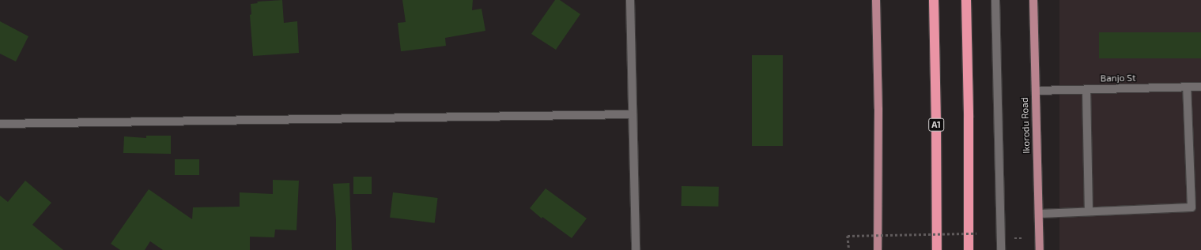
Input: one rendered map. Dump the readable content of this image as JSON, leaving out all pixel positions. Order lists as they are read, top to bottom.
{
  "streets": {
    "highway": ["A1"],
    "main road": ["Ikorodu Road"],
    "street": ["Banjo St"]
  },
  "crossings": [
    ["Banjo St", "Ikorodu Road"]
  ]
}
